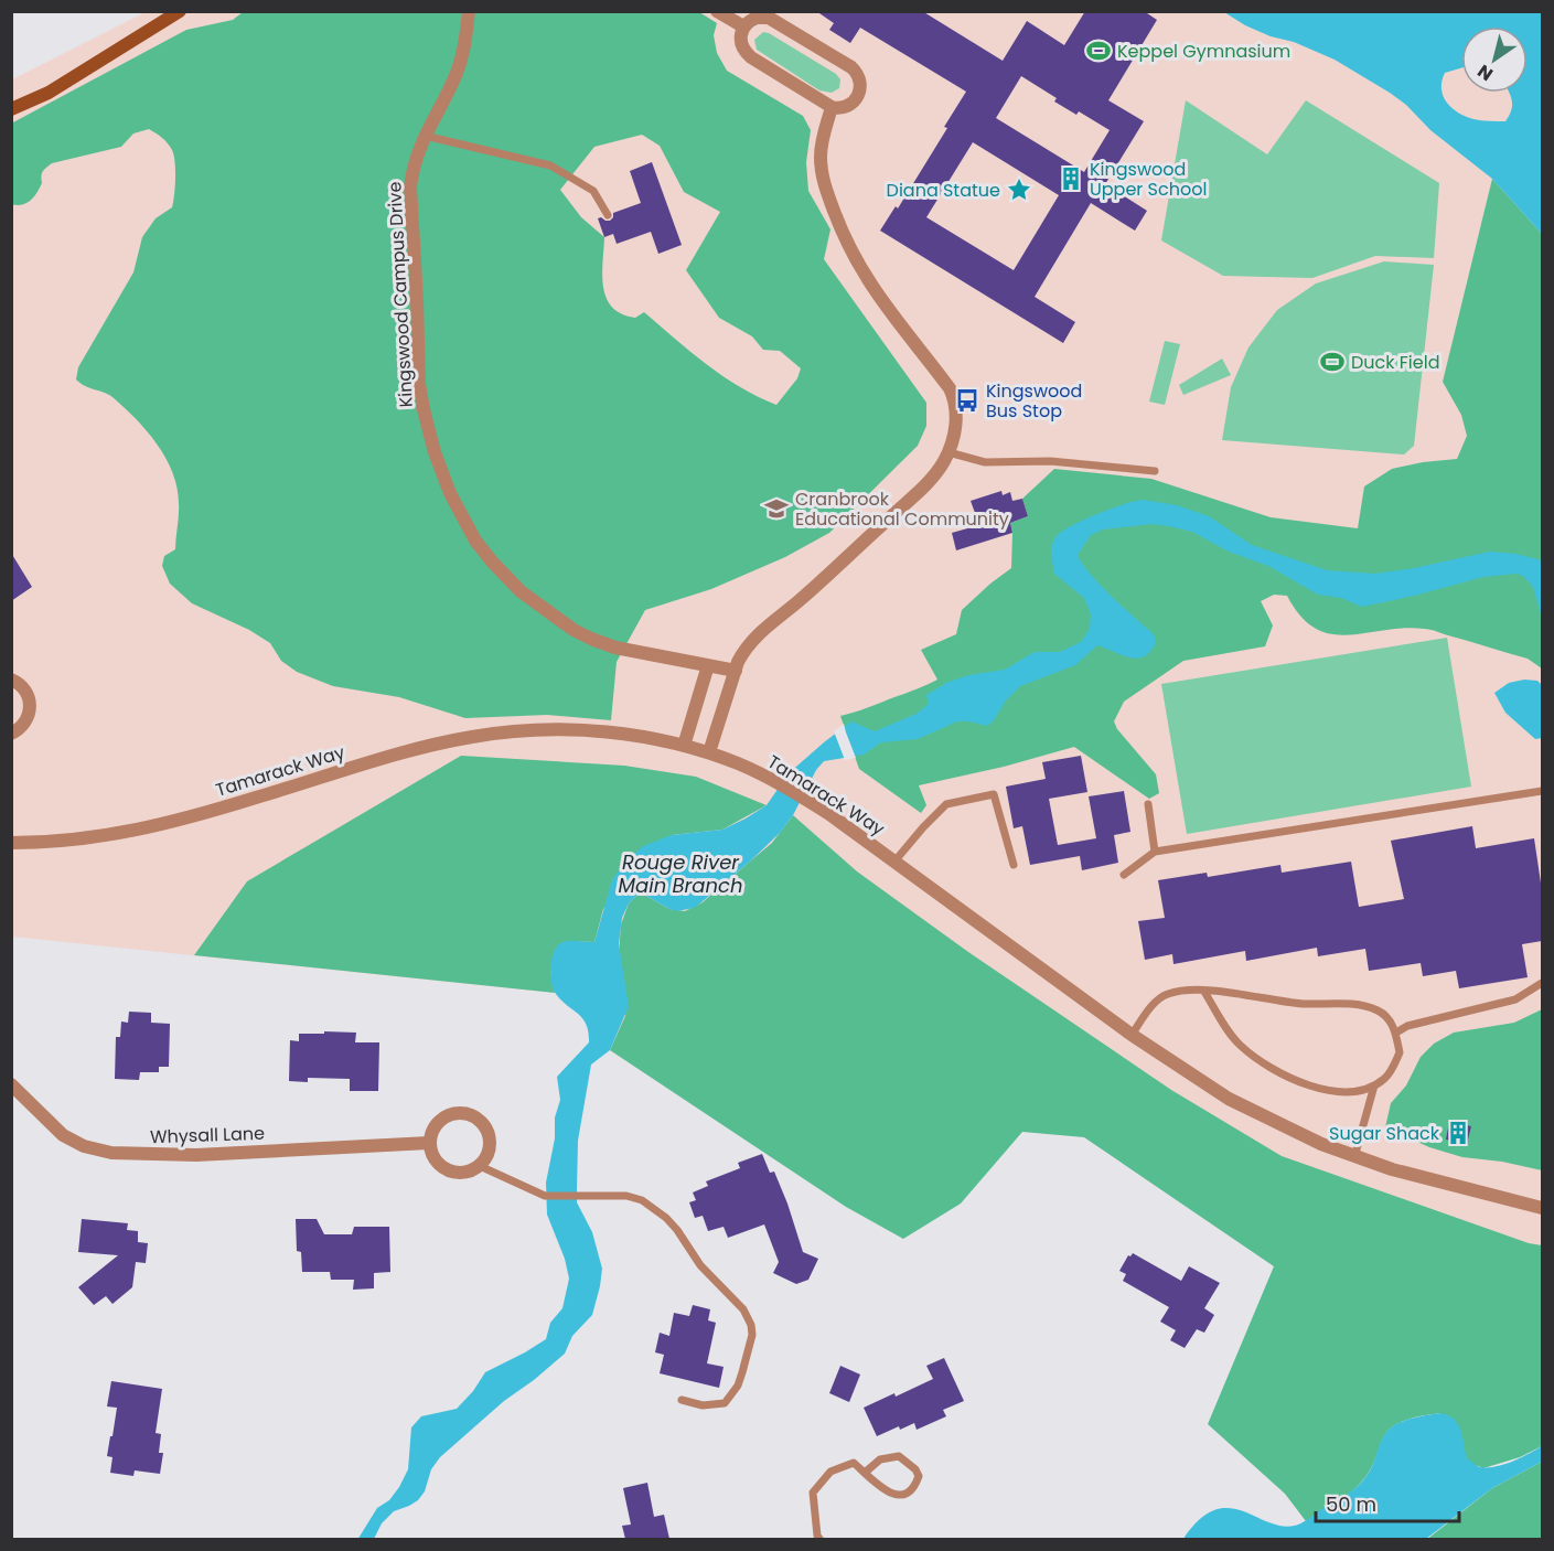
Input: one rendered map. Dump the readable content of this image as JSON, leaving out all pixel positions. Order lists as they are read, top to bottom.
{
  "streets": {
    "street": ["Kingswood Campus Drive", "Tamarack Way", "Whysall Lane"]
  },
  "water": ["Rouge River Main Branch"],
  "places": {
    "sports": ["Keppel Gymnasium", "Duck Field"],
    "building": ["Kingswood Upper School", "Sugar Shack"],
    "place": ["Diana Statue"],
    "bus stop": ["Kingswood Bus Stop"],
    "school or university": ["Cranbrook Educational Community"]
  },
  "scale_bar": "50 m",
  "north": "bottom left"
}
